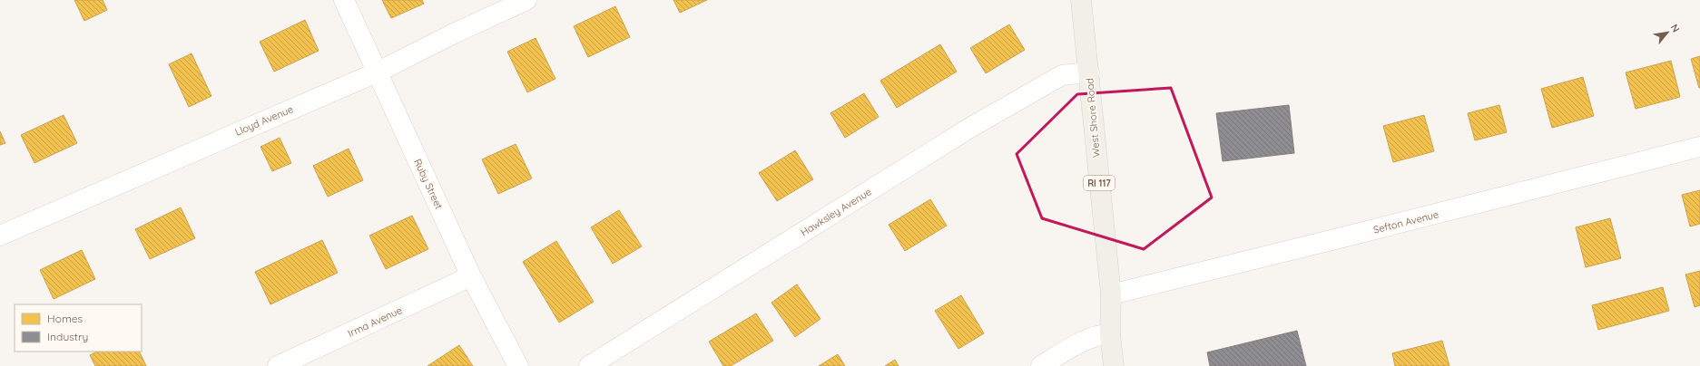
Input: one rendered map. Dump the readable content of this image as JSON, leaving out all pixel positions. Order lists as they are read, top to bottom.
{
  "streets": {
    "main road": ["West Shore Road", "RI 117"],
    "street": [
      "Lloyd Avenue",
      "Ruby Street",
      "Hawksley Avenue",
      "Sefton Avenue",
      "Irma Avenue"
    ]
  },
  "crossings": [
    ["West Shore Road", "Hawksley Avenue"],
    ["West Shore Road", "Sefton Avenue"],
    ["Lloyd Avenue", "Ruby Street"],
    ["Ruby Street", "Irma Avenue"]
  ],
  "legend": ["Homes", "Industry"],
  "north": "top right"
}
